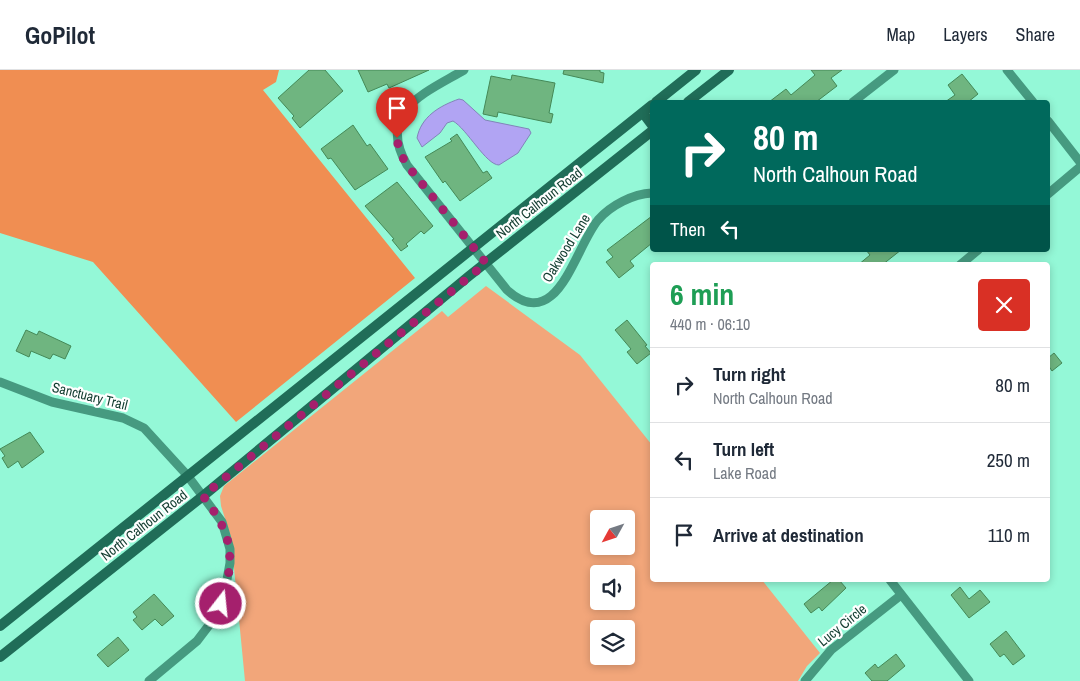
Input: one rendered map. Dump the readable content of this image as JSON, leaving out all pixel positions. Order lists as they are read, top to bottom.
{
  "streets": {
    "main road": ["North Calhoun Road"],
    "street": ["Oakwood Lane", "Sanctuary Trail", "Lucy Circle"]
  },
  "crossings": [
    ["North Calhoun Road", "Oakwood Lane"],
    ["North Calhoun Road", "Sanctuary Trail"]
  ],
  "north": "bottom left",
  "page": {
    "header": "GoPilot",
    "nav": ["Map", "Layers", "Share"],
    "turn": ["80 m", "North Calhoun Road"],
    "then": "Then",
    "heading": ["6 min", "440 m · 06:10"],
    "list": [
      {
        "name": "Turn right",
        "note": "North Calhoun Road",
        "value": "80 m"
      },
      {
        "name": "Turn left",
        "note": "Lake Road",
        "value": "250 m"
      },
      {
        "name": "Arrive at destination",
        "value": "110 m"
      }
    ]
  }
}
